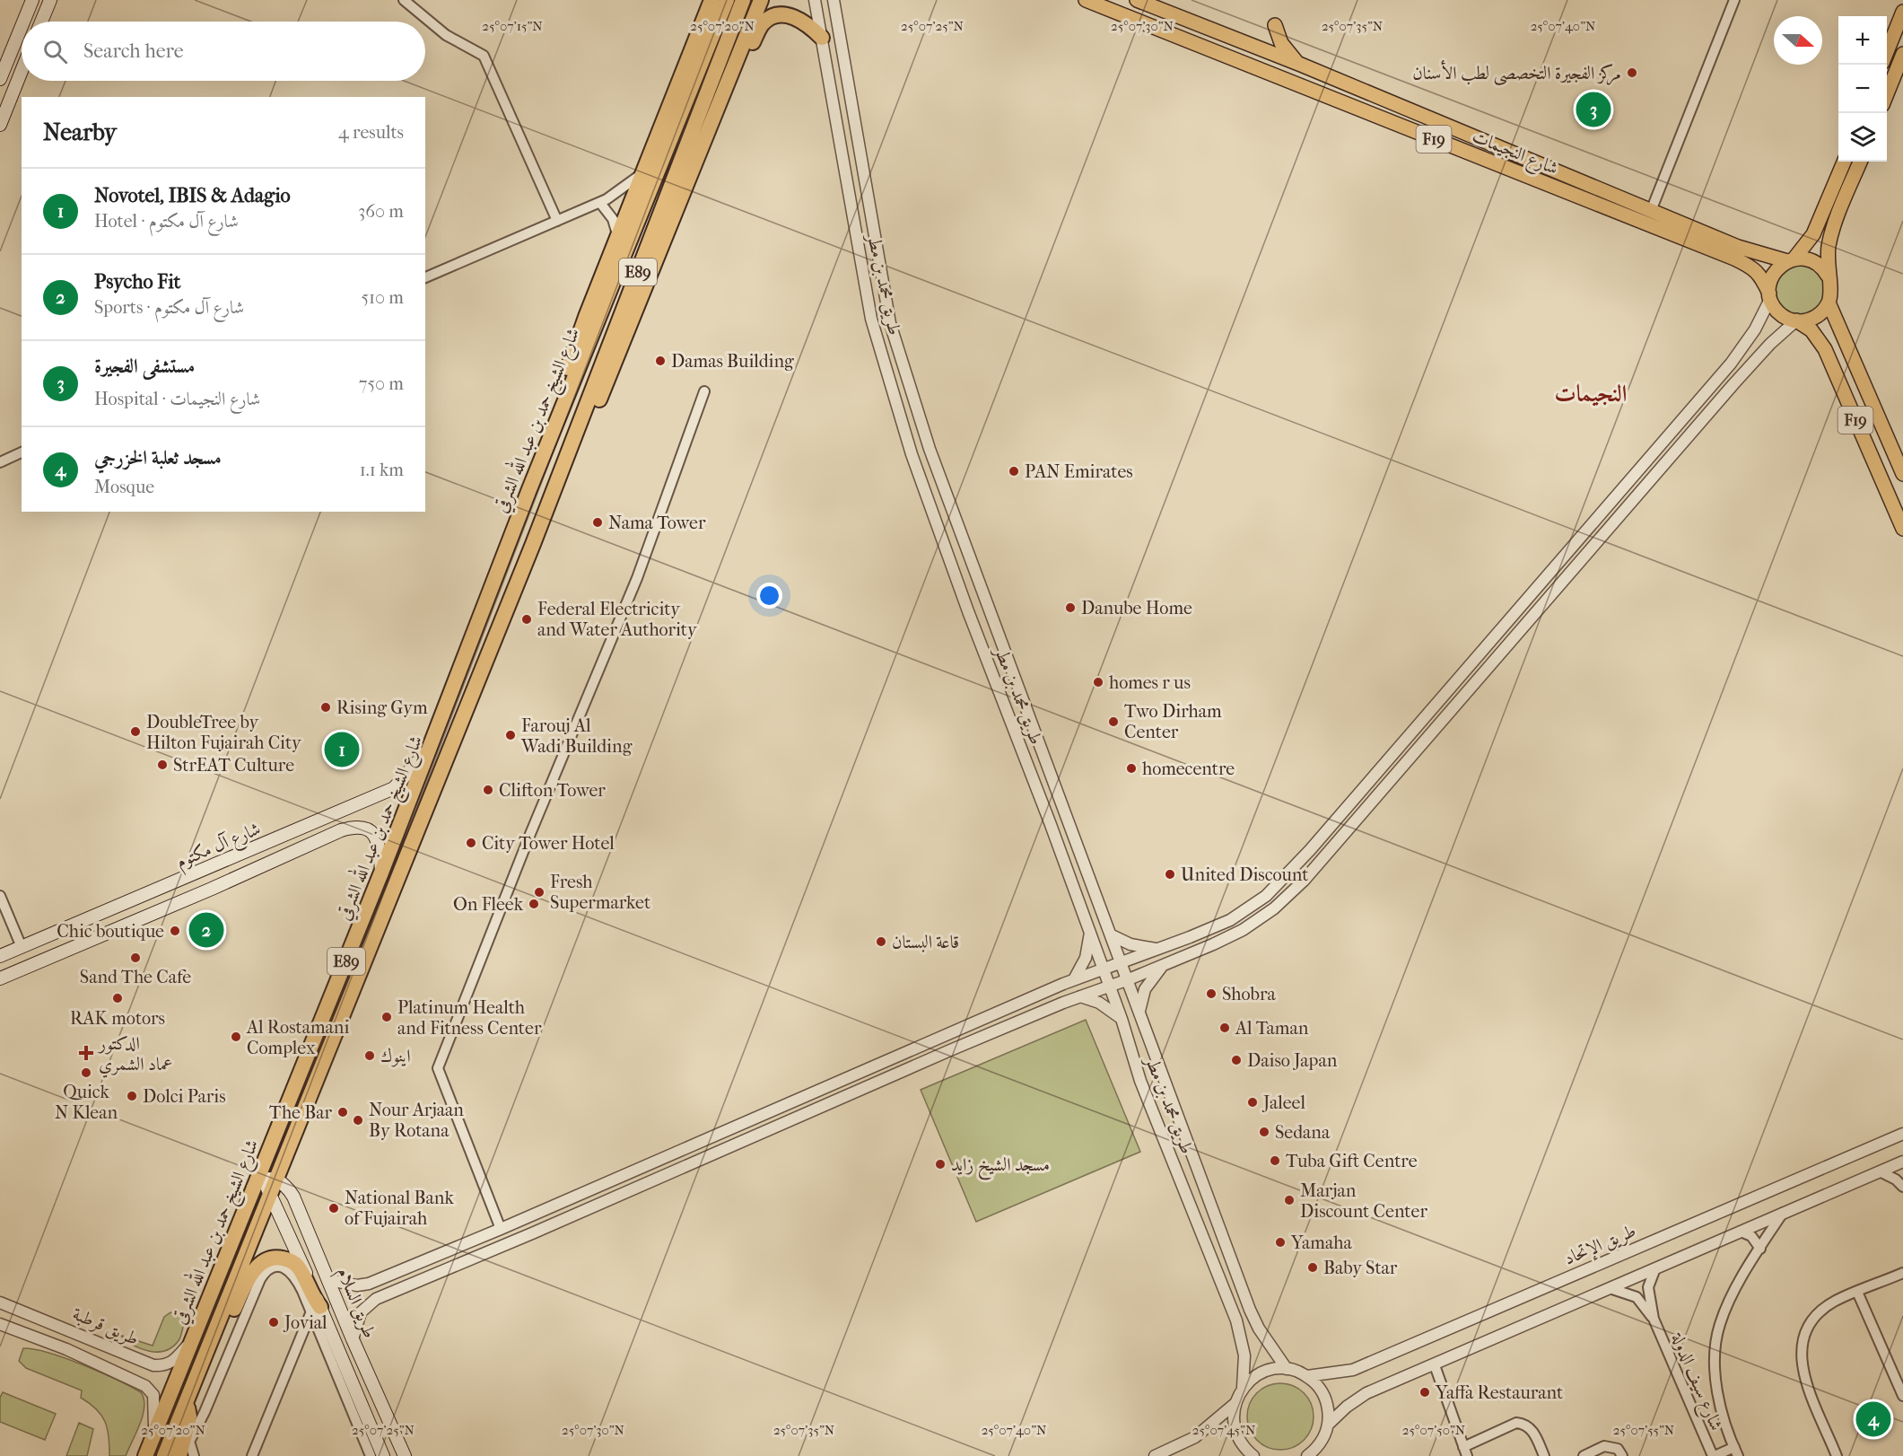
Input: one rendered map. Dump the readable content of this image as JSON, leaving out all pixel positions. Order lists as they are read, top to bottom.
{
  "streets": {
    "highway": ["E89", "شارع الشيخ حمد بن عبد الله الشرقي"],
    "main road": [
      "F19",
      "شارع النجيمات",
      "شارع آل مكتوم",
      "طريق السلام"
    ],
    "street": [
      "طريق محمد بن مطر",
      "طريق اﻹتحاد",
      "طريق قرطبة",
      "شارع سيف الدولة"
    ]
  },
  "crossings": [
    ["F19", "شارع النجيمات"],
    ["شارع الشيخ حمد بن عبد الله الشرقي", "شارع آل مكتوم"],
    ["شارع الشيخ حمد بن عبد الله الشرقي", "طريق السلام"],
    ["شارع الشيخ حمد بن عبد الله الشرقي", "طريق قرطبة"]
  ],
  "districts": ["النجيمات"],
  "places": {
    "other": [
      "مركز الفجيرة التخصصى لطب الأسنان",
      "Damas Building",
      "PAN Emirates",
      "Nama Tower",
      "Danube Home",
      "Federal Electricity and Water Authority",
      "homes r us",
      "Rising Gym",
      "Two Dirham Center",
      "DoubleTree by Hilton Fujairah City",
      "Farouj Al Wadi Building",
      "StrEAT Culture",
      "homecentre",
      "Clifton Tower",
      "City Tower Hotel",
      "United Discount",
      "Fresh Supermarket",
      "On Fleek",
      "Chic boutique",
      "قاعة البستان",
      "Sand The Cafe",
      "Shobra",
      "RAK motors",
      "Platinum Health and Fitness Center",
      "Al Taman",
      "Al Rostamani Complex",
      "اينوك",
      "Daiso Japan",
      "Quick N Klean",
      "Dolci Paris",
      "Jaleel",
      "The Bar",
      "Nour Arjaan By Rotana",
      "Sedana",
      "Tuba Gift Centre",
      "مسجد الشيخ زايد",
      "Marjan Discount Center",
      "National Bank of Fujairah",
      "Yamaha",
      "Baby Star",
      "Jovial",
      "Yaffa Restaurant"
    ],
    "health": ["الدكتور عماد الشمري"]
  },
  "north": "right",
  "page": {
    "map_buttons": ["+", "−"],
    "search": "Search here",
    "pins": [
      "3",
      "1",
      "2",
      "4"
    ],
    "heading": ["Nearby", "4 results"],
    "list": [
      {
        "mark": "1",
        "name": "Novotel, IBIS & Adagio",
        "note": "Hotel · شارع آل مكتوم",
        "value": "360 m"
      },
      {
        "mark": "2",
        "name": "Psycho Fit",
        "note": "Sports · شارع آل مكتوم",
        "value": "510 m"
      },
      {
        "mark": "3",
        "name": "مستشفى الفجيرة",
        "note": "Hospital · شارع النجيمات",
        "value": "750 m"
      },
      {
        "mark": "4",
        "name": "مسجد ثعلبة الخزرجي",
        "note": "Mosque",
        "value": "1.1 km"
      }
    ]
  },
  "coordinates": [
    "25°07'15\"N",
    "25°07'20\"N",
    "25°07'25\"N",
    "25°07'30\"N",
    "25°07'35\"N",
    "25°07'40\"N",
    "25°07'45\"N",
    "25°07'50\"N",
    "25°07'55\"N"
  ]
}
